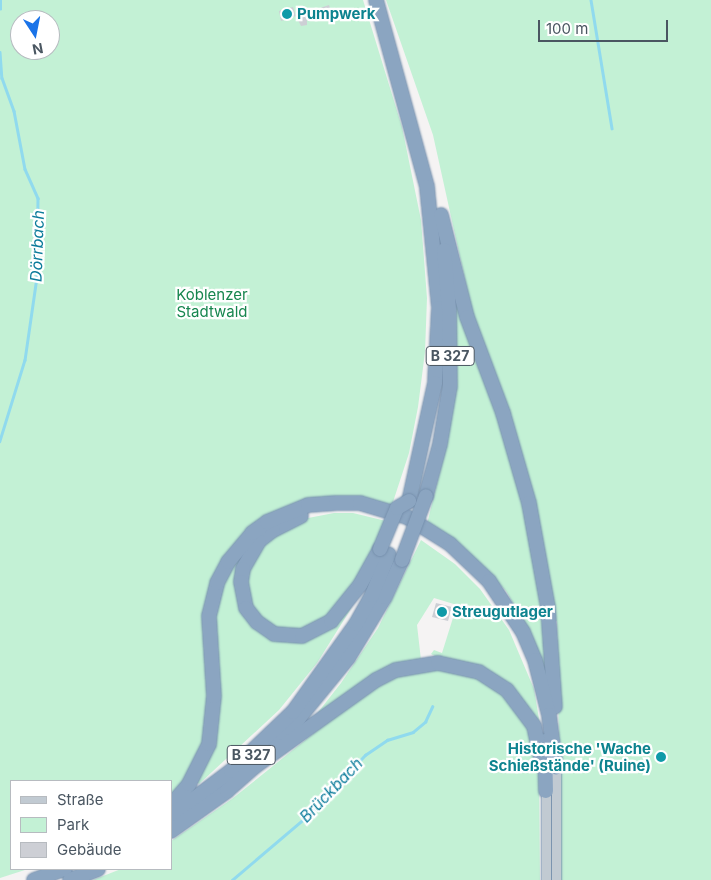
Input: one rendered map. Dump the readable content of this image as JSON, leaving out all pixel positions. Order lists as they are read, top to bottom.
{
  "streets": {
    "highway": ["B 327"]
  },
  "water": ["Dörrbach", "Brückbach"],
  "parks": ["Koblenzer Stadtwald"],
  "places": ["Pumpwerk", "Streugutlager", "Historische 'Wache Schießstände' (Ruine)"],
  "legend": ["Straße", "Park", "Gebäude"],
  "scale_bar": "100 m",
  "north": "bottom"
}
